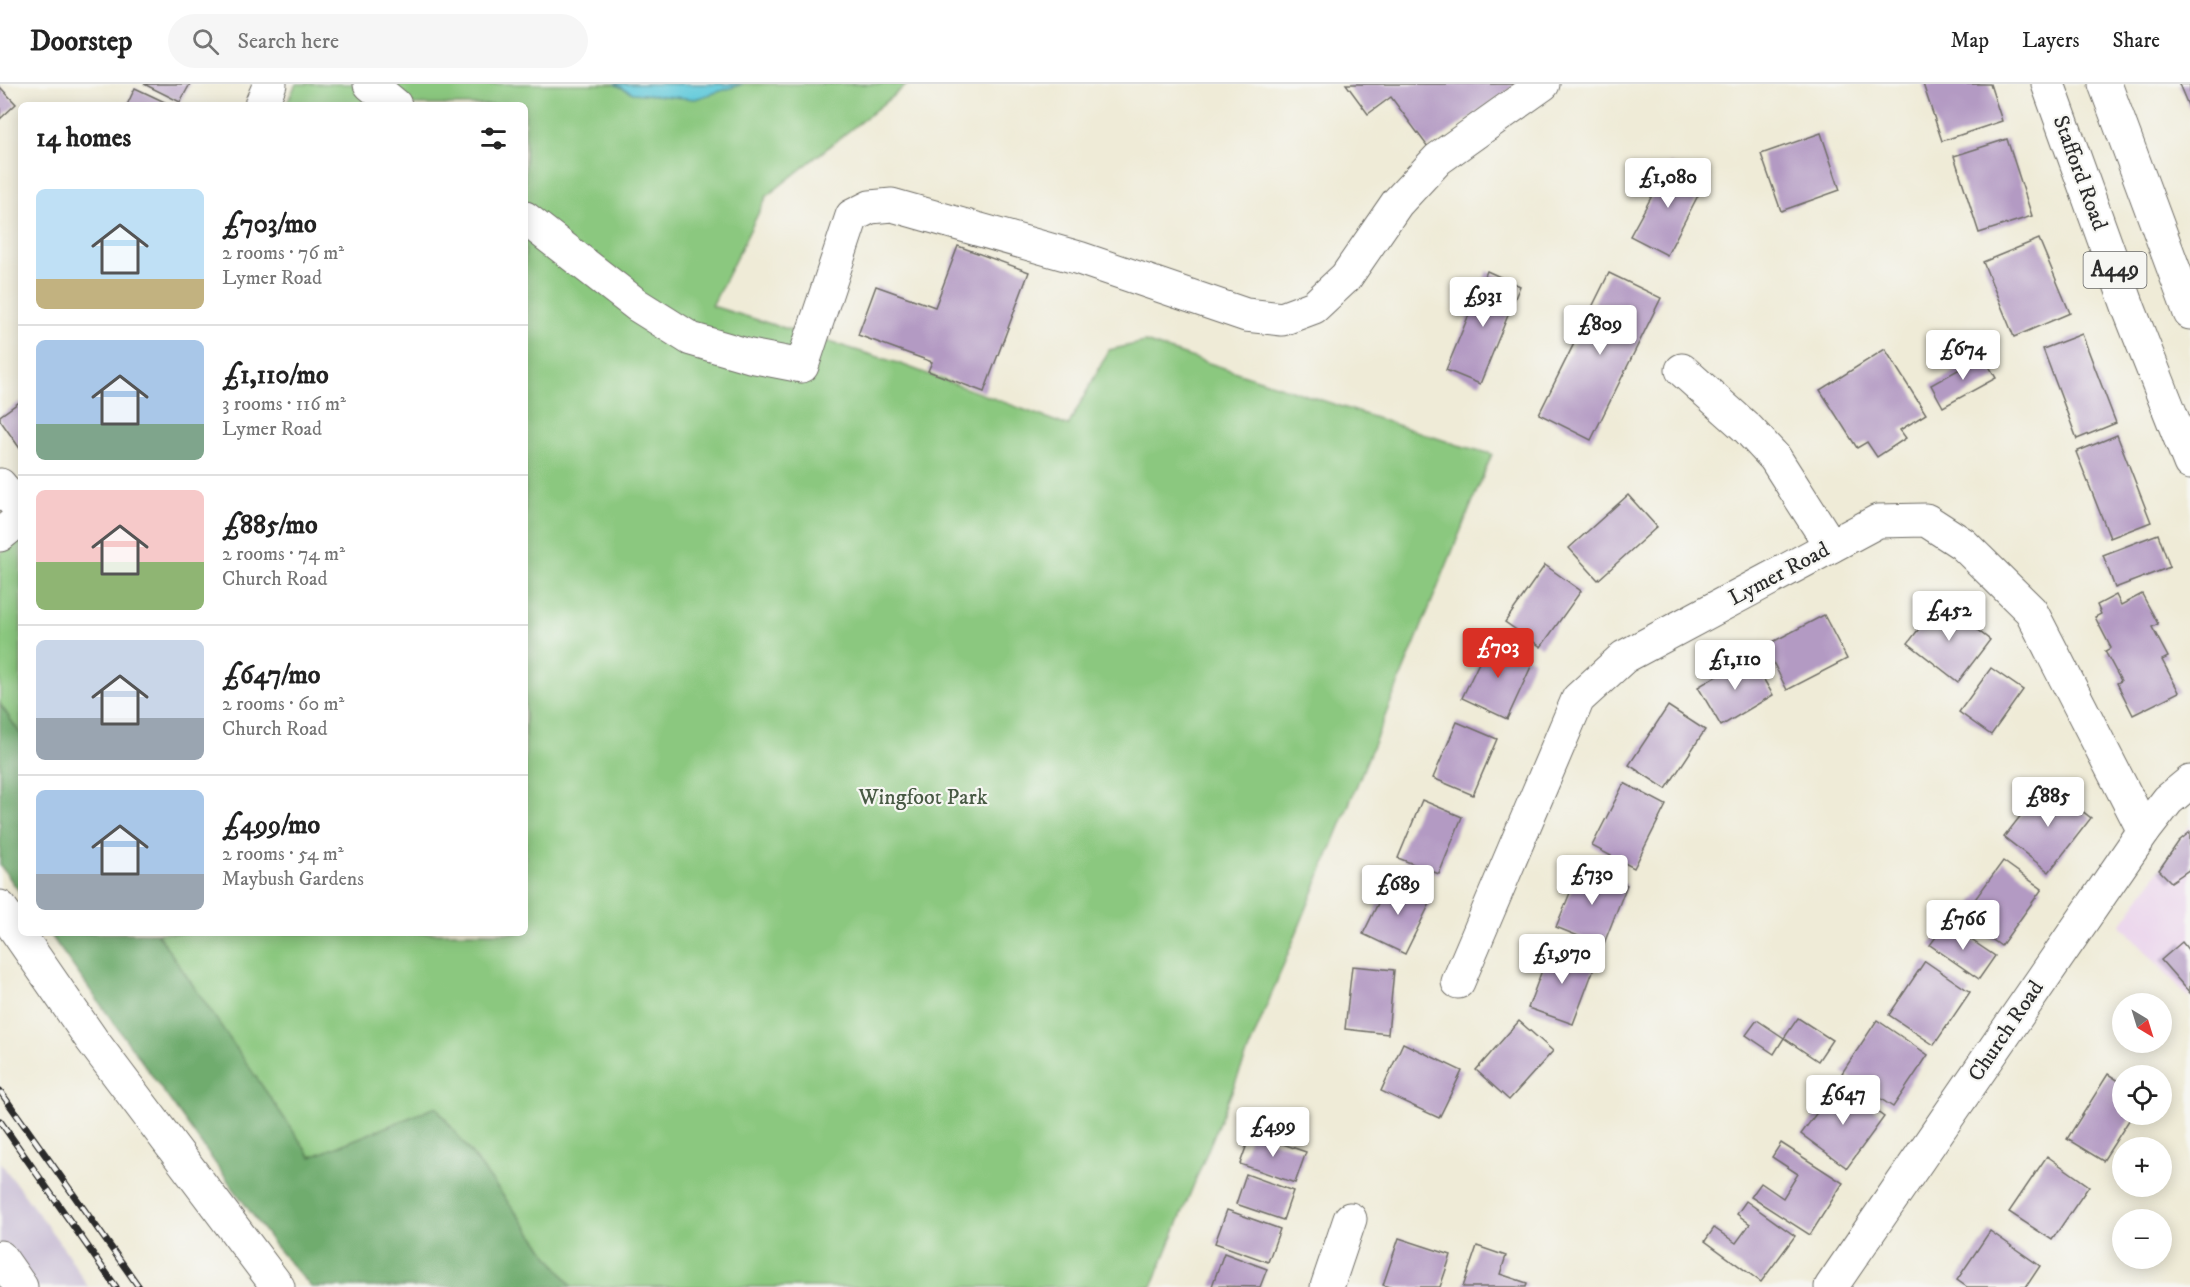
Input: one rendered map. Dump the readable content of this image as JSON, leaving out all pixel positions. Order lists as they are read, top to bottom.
{
  "streets": {
    "main road": [
      "Stafford Road",
      "A449",
      "Lymer Road",
      "Church Road"
    ]
  },
  "crossings": [
    ["Lymer Road", "Church Road"]
  ],
  "parks": ["Wingfoot Park"],
  "north": "bottom right",
  "page": {
    "header": "Doorstep",
    "search": "Search here",
    "nav": ["Map", "Layers", "Share"],
    "heading": "14 homes",
    "price": [
      "£1,080",
      "£931",
      "£809",
      "£674",
      "£452",
      "£703",
      "£1,110",
      "£885",
      "£730",
      "£689",
      "£766",
      "£1,970",
      "£647",
      "£499"
    ],
    "list": [
      {
        "name": "£703/mo",
        "note": "2 rooms · 76 m² · Lymer Road"
      },
      {
        "name": "£1,110/mo",
        "note": "3 rooms · 116 m² · Lymer Road"
      },
      {
        "name": "£885/mo",
        "note": "2 rooms · 74 m² · Church Road"
      },
      {
        "name": "£647/mo",
        "note": "2 rooms · 60 m² · Church Road"
      },
      {
        "name": "£499/mo",
        "note": "2 rooms · 54 m² · Maybush Gardens"
      }
    ],
    "map_buttons": ["+", "−"]
  }
}
